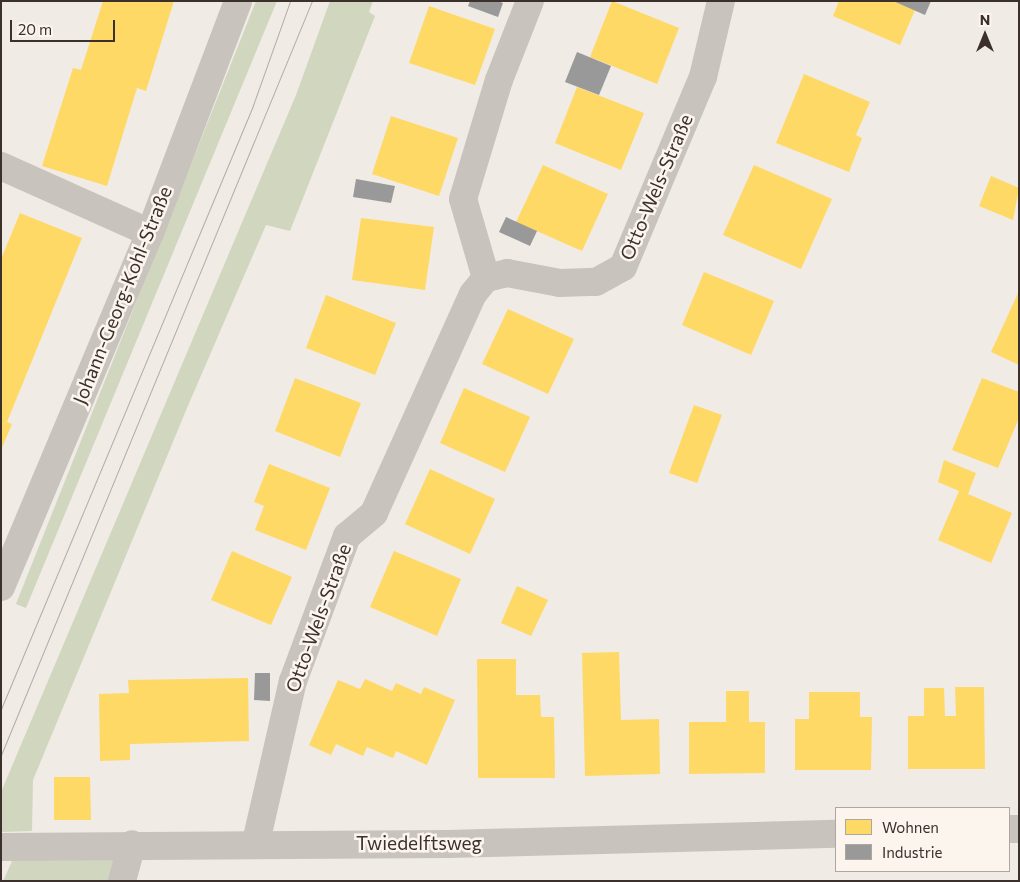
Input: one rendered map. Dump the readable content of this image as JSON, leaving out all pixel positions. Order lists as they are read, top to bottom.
{
  "streets": {
    "street": ["Otto-Wels-Straße", "Johann-Georg-Kohl-Straße", "Twiedelftsweg"]
  },
  "crossings": [
    ["Otto-Wels-Straße", "Twiedelftsweg"]
  ],
  "legend": ["Wohnen", "Industrie"],
  "scale_bar": "20 m",
  "north": "top"
}
